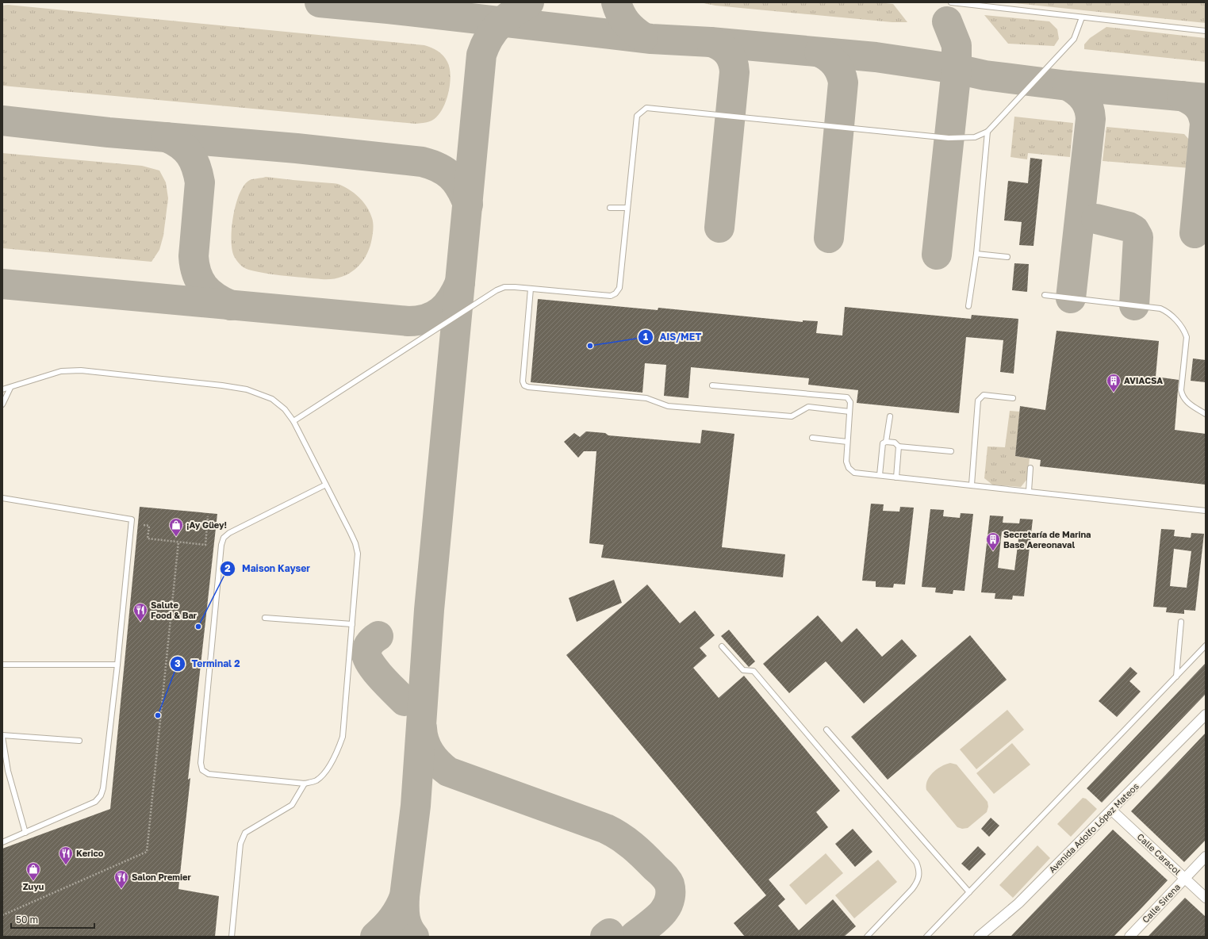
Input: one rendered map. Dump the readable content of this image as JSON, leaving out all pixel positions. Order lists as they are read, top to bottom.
{
  "streets": {
    "street": ["Avenida Adolfo López Mateos", "Calle Caracol", "Calle Sirena"]
  },
  "crossings": [
    ["Avenida Adolfo López Mateos", "Calle Caracol"],
    ["Calle Caracol", "Calle Sirena"]
  ],
  "places": {
    "other": ["AIS/MET", "Maison Kayser", "Terminal 2"],
    "building": ["AVIACSA", "Secretaría de Marina Base Aereonaval"],
    "shop": ["¡Ay Güey!", "Zuyu"],
    "restaurant": ["Salute Food & Bar", "Kerico", "Salon Premier"]
  },
  "scale_bar": "50 m"
}
